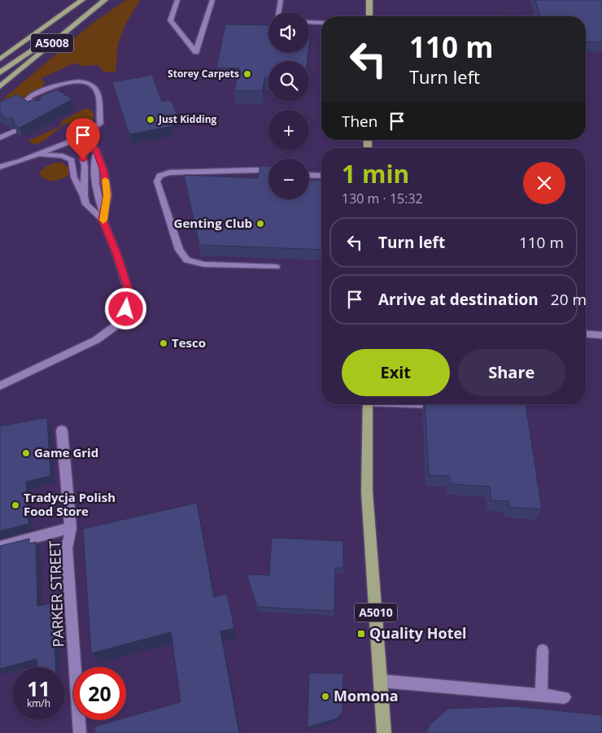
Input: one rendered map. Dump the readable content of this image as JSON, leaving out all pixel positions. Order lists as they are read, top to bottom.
{
  "streets": {
    "main road": ["A5008", "A5010"],
    "street": ["PARKER STREET"]
  },
  "places": {
    "other": [
      "Storey Carpets",
      "Just Kidding",
      "Genting Club",
      "Tesco",
      "Game Grid",
      "Tradycja Polish Food Store",
      "Momona"
    ],
    "transit": ["Quality Hotel"]
  },
  "page": {
    "map_buttons": ["+", "−"],
    "turn": ["110 m", "Turn left"],
    "then": "Then",
    "heading": ["1 min", "130 m · 15:32"],
    "list": [
      {
        "name": "Turn left",
        "value": "110 m"
      },
      {
        "name": "Arrive at destination",
        "value": "20 m"
      }
    ],
    "buttons": ["Exit", "Share"],
    "speed": "11 km/h",
    "limit": "20"
  }
}
